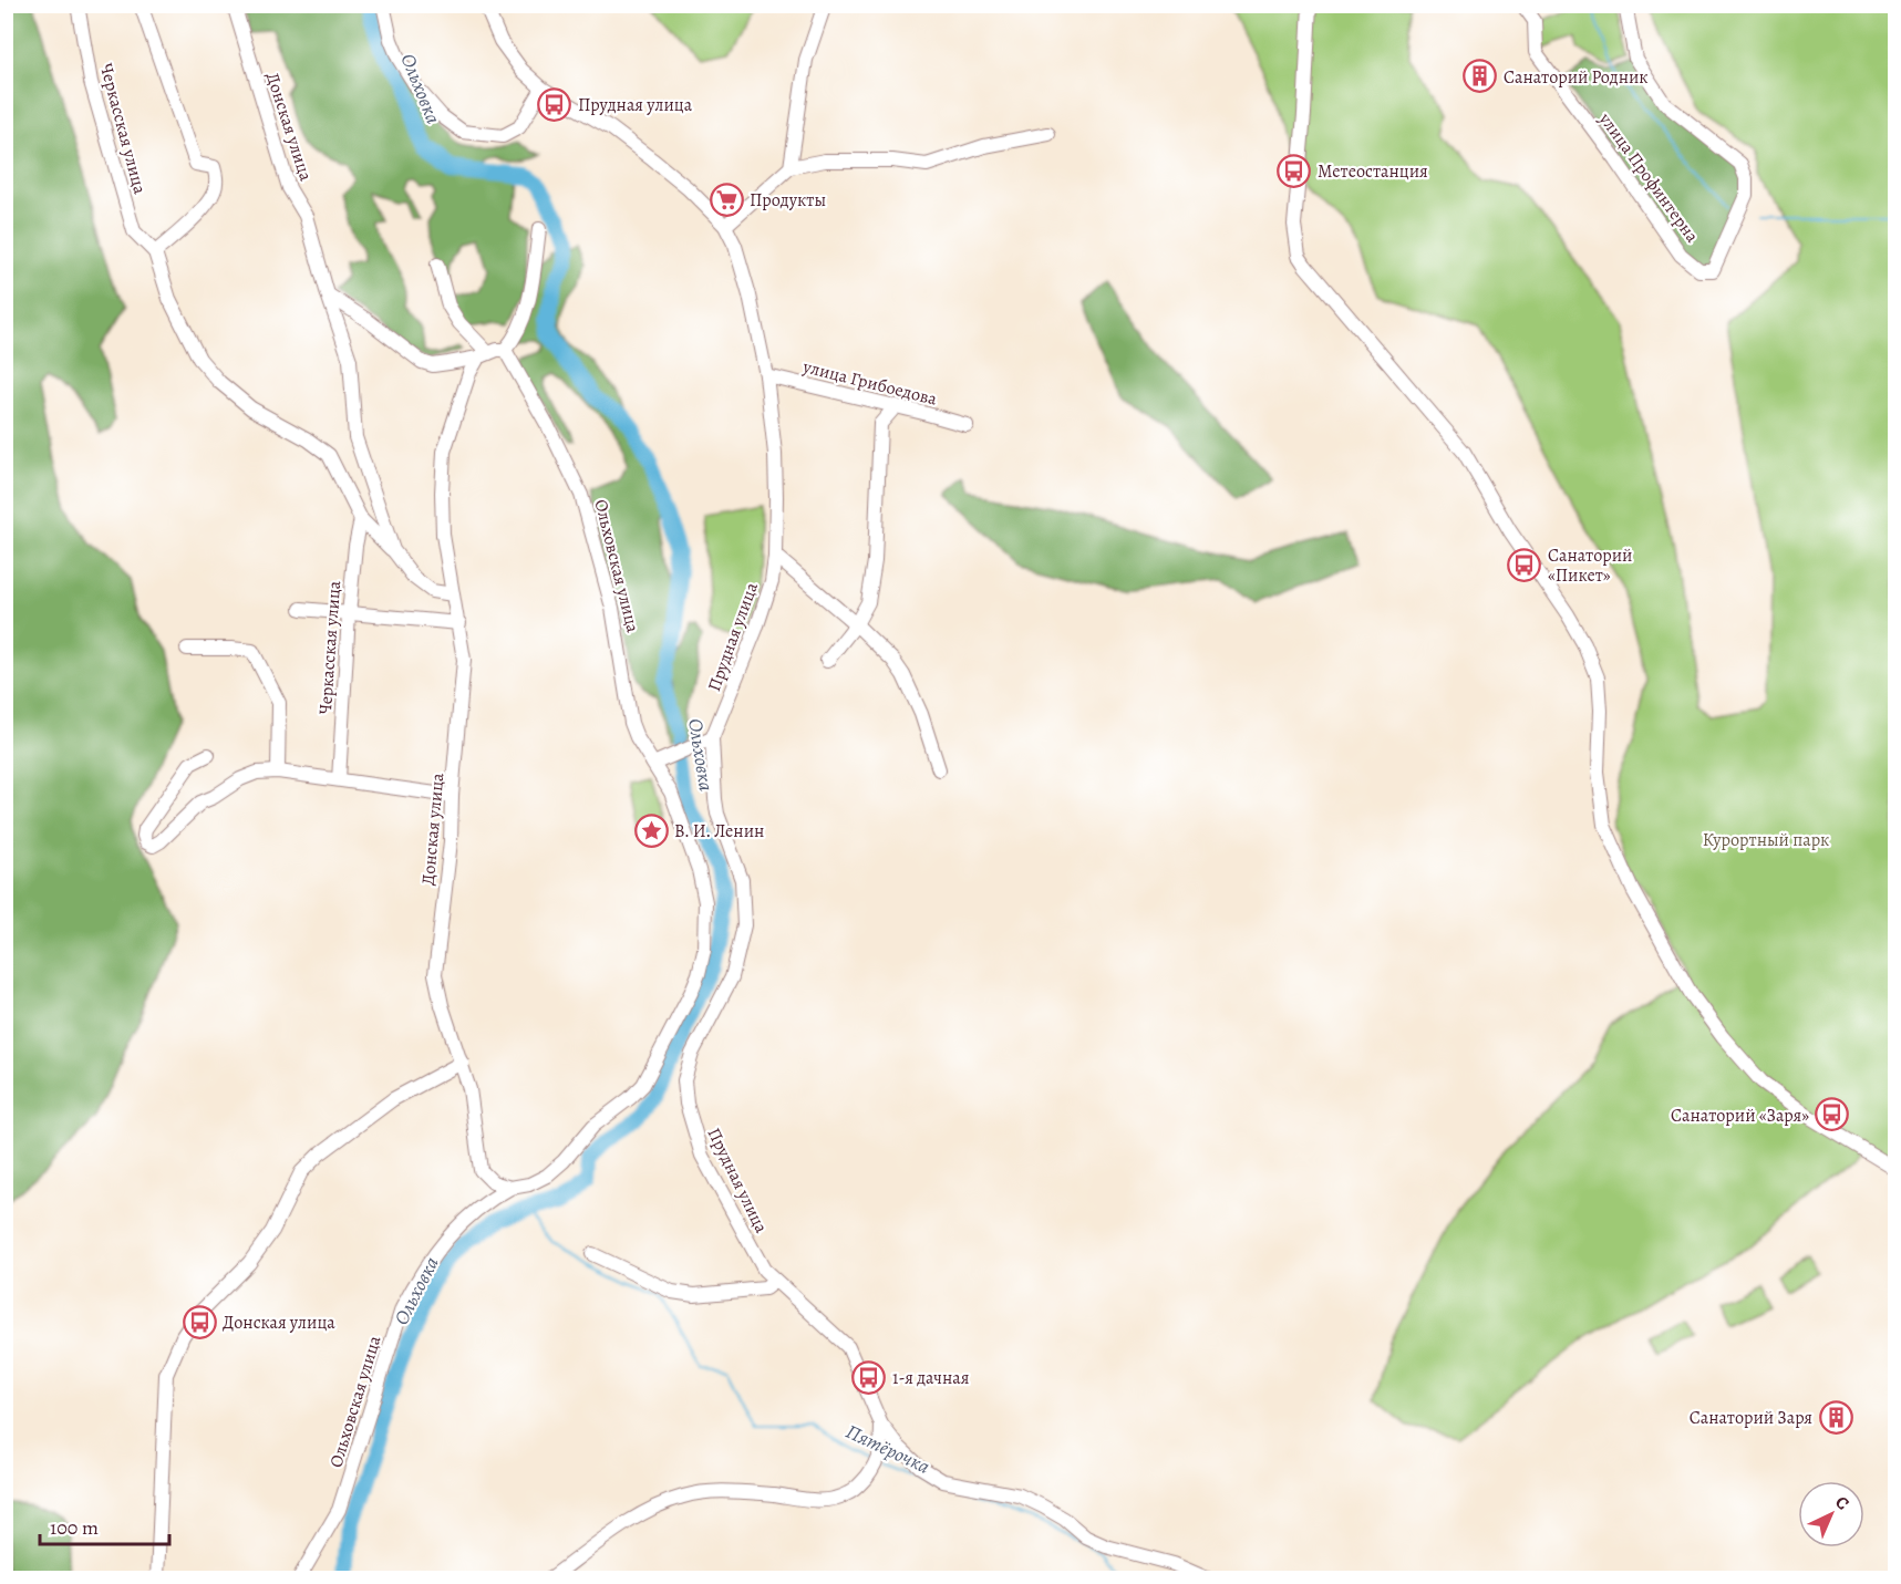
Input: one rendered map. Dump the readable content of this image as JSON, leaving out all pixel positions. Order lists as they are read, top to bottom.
{
  "streets": {
    "street": [
      "Донская улица",
      "Черкасская улица",
      "улица Профинтерна",
      "улица Грибоедова",
      "Ольховская улица",
      "Прудная улица"
    ]
  },
  "crossings": [
    ["Донская улица", "Черкасская улица"],
    ["Донская улица", "Ольховская улица"],
    ["улица Грибоедова", "Прудная улица"]
  ],
  "water": ["Ольховка", "Пятёрочка"],
  "parks": ["Курортный парк"],
  "places": {
    "building": ["Санаторий Родник", "Санаторий Заря"],
    "bus stop": [
      "Прудная улица",
      "Метеостанция",
      "Санаторий «Пикет»",
      "Санаторий «Заря»",
      "Донская улица",
      "1-я дачная"
    ],
    "supermarket": ["Продукты"],
    "place": ["В. И. Ленин"]
  },
  "scale_bar": "100 m",
  "north": "top right"
}
